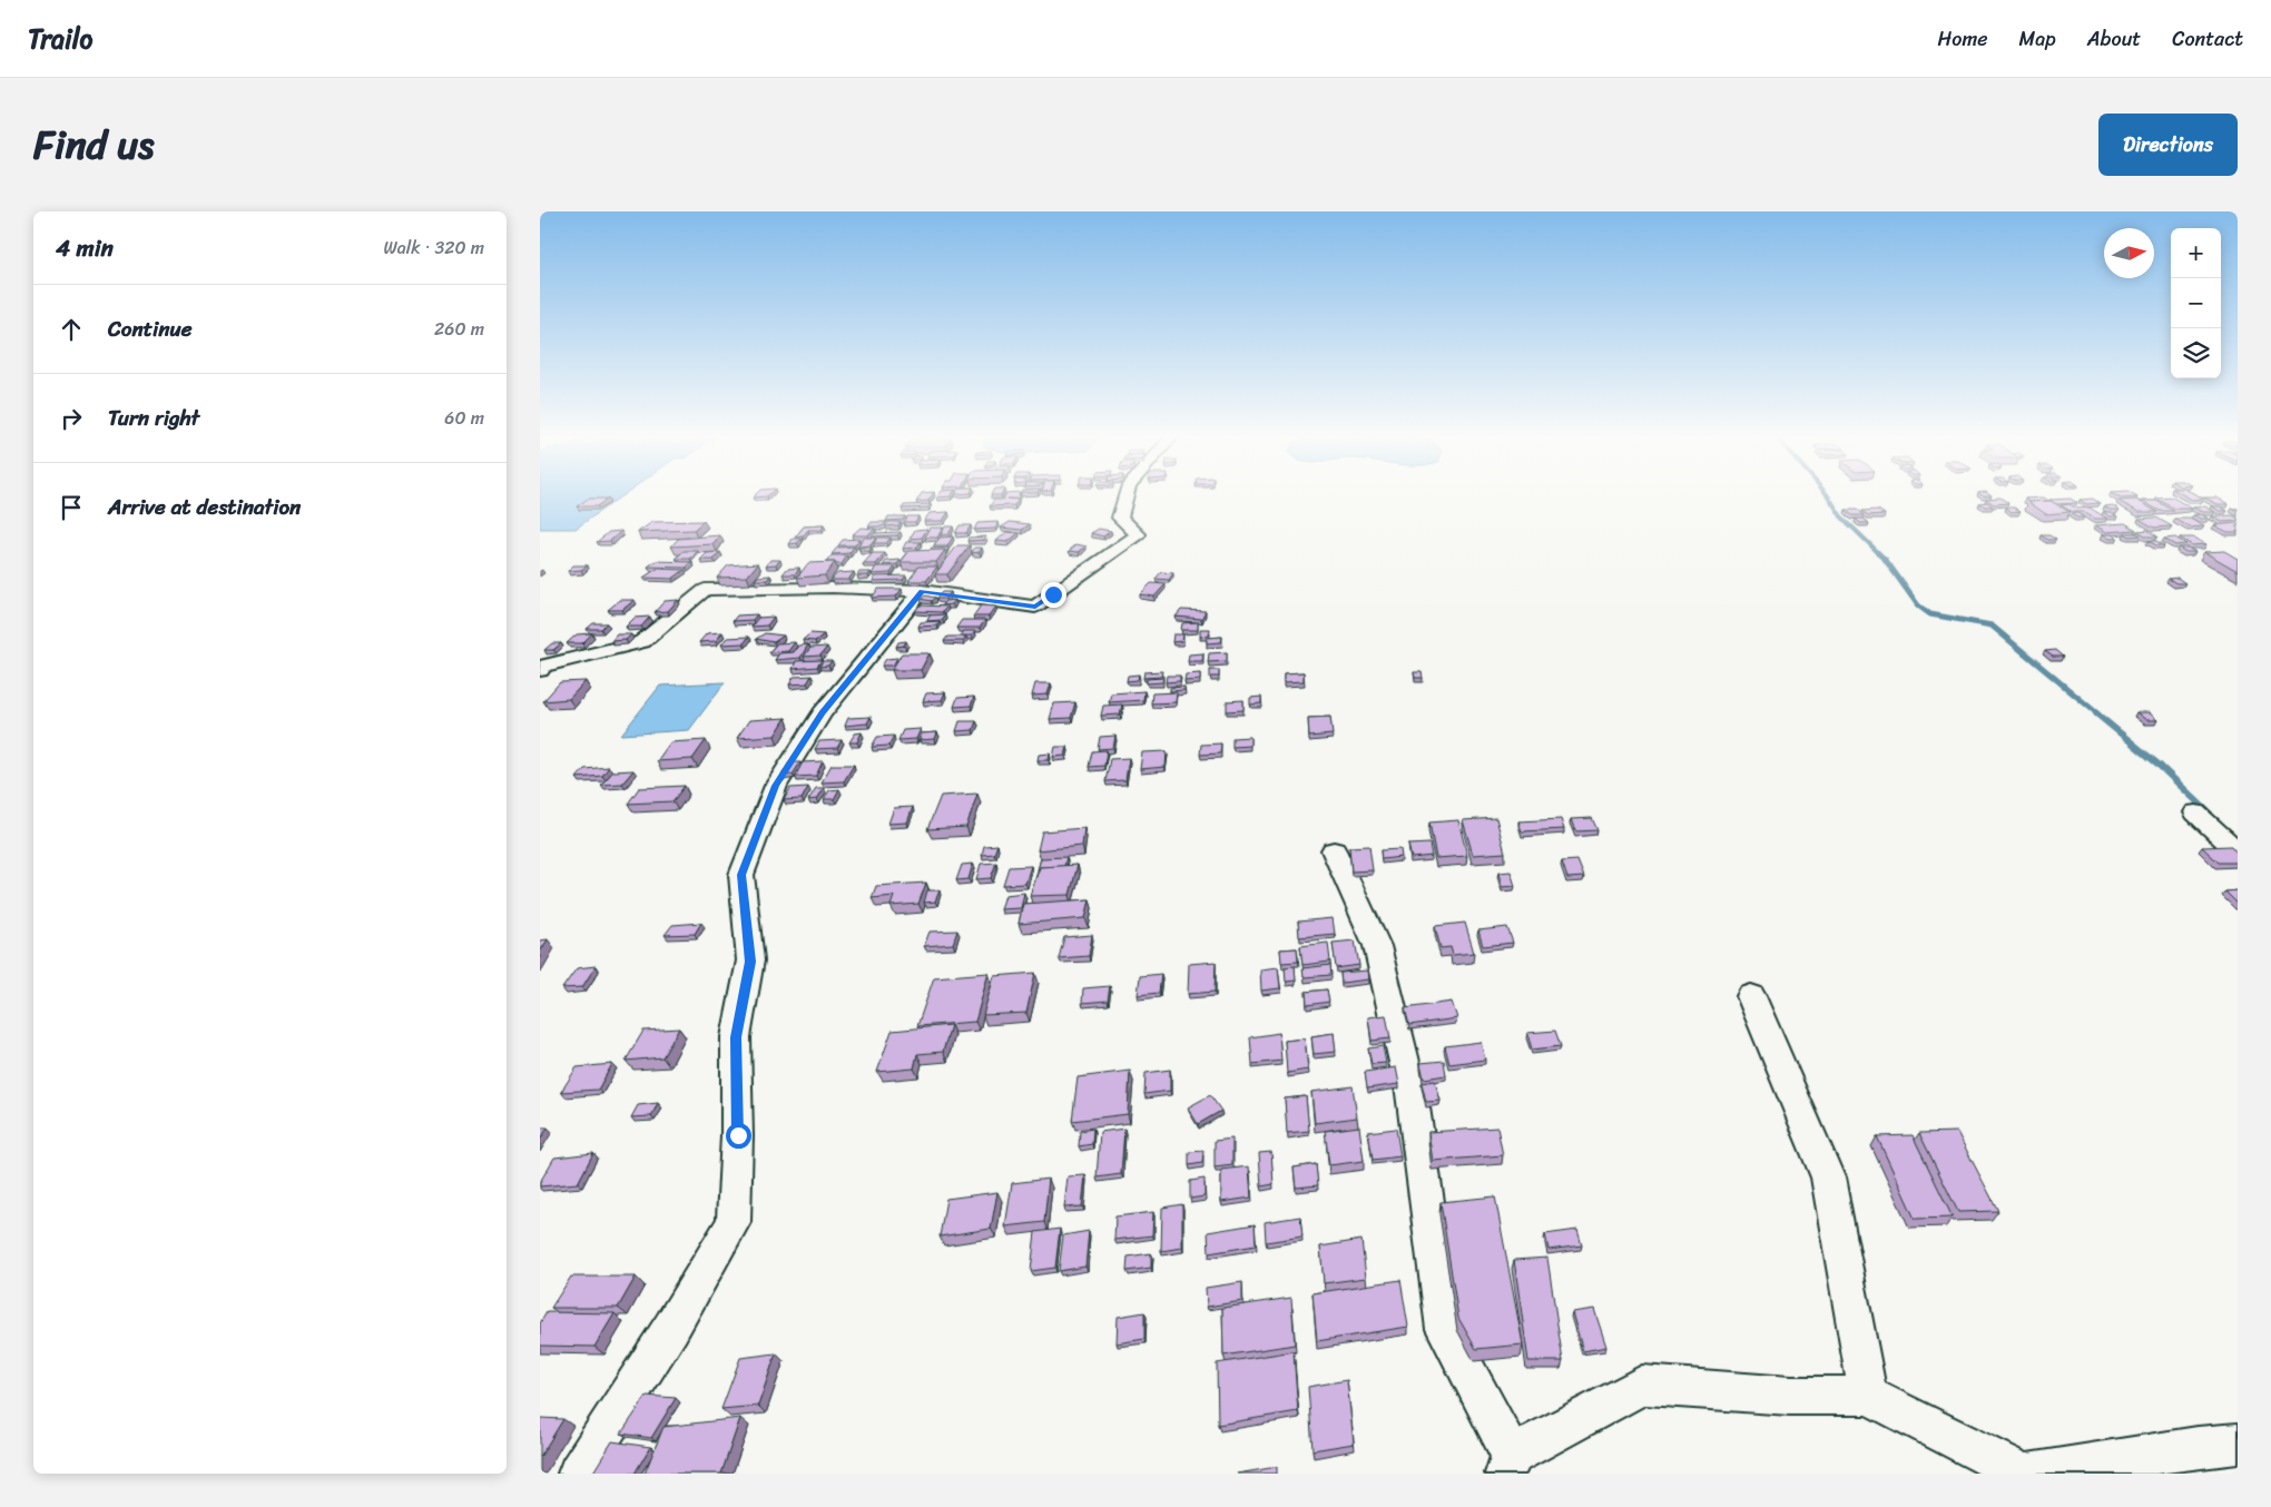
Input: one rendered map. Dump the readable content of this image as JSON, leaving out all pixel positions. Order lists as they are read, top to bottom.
{
  "north": "right",
  "page": {
    "header": "Trailo",
    "nav": [
      "Home",
      "Map",
      "About",
      "Contact"
    ],
    "title": "Find us",
    "buttons": "Directions",
    "heading": ["4 min", "Walk · 320 m"],
    "map_buttons": ["+", "−"],
    "list": [
      ["Continue", "260 m"],
      ["Turn right", "60 m"],
      "Arrive at destination"
    ]
  }
}
